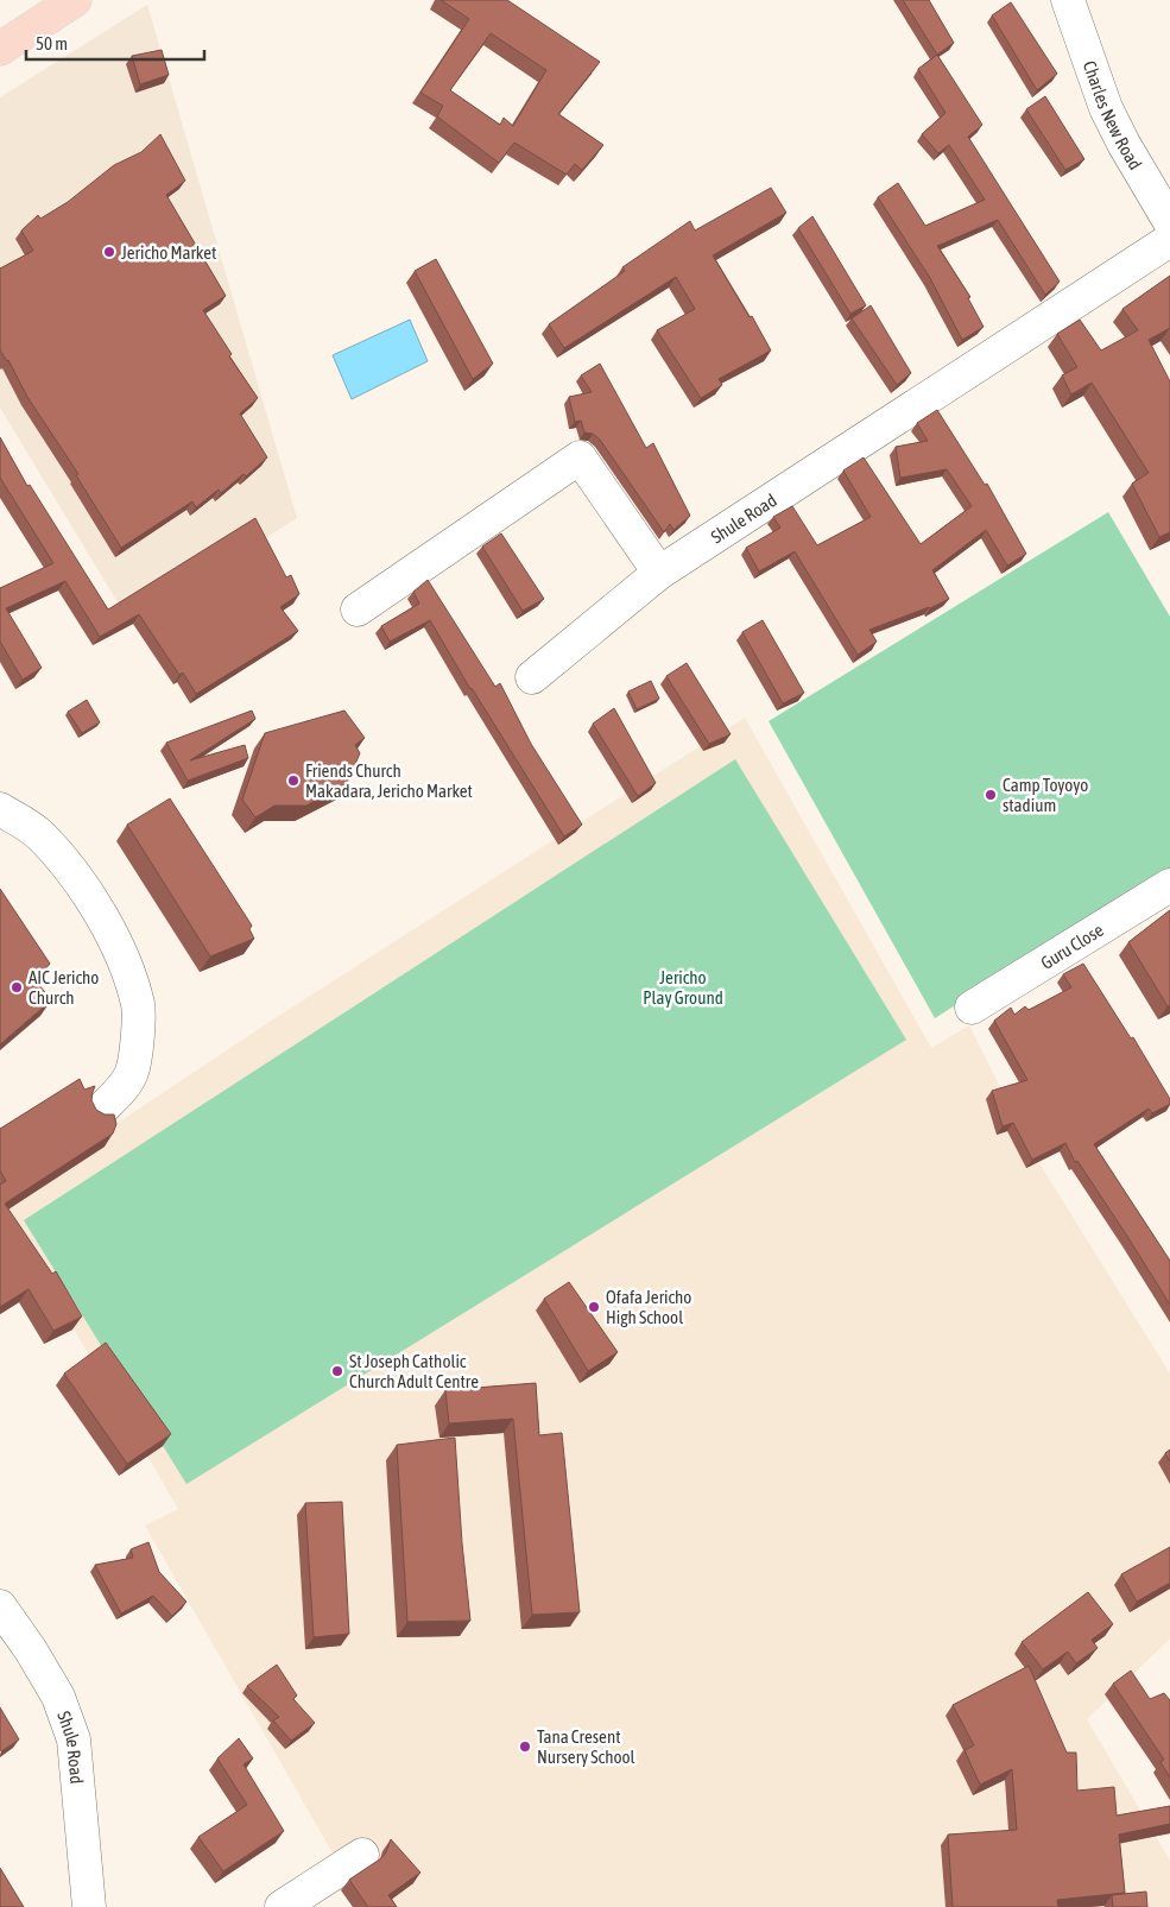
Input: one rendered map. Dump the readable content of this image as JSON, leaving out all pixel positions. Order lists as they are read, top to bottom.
{
  "streets": {
    "street": ["Charles New Road", "Shule Road", "Guru Close"]
  },
  "parks": ["Jericho Play Ground"],
  "places": [
    "Jericho Market",
    "Friends Church Makadara, Jericho Market",
    "Camp Toyoyo stadium",
    "AIC Jericho Church",
    "Ofafa Jericho High School",
    "St Joseph Catholic Church Adult Centre",
    "Tana Cresent Nursery School"
  ],
  "scale_bar": "50 m"
}
